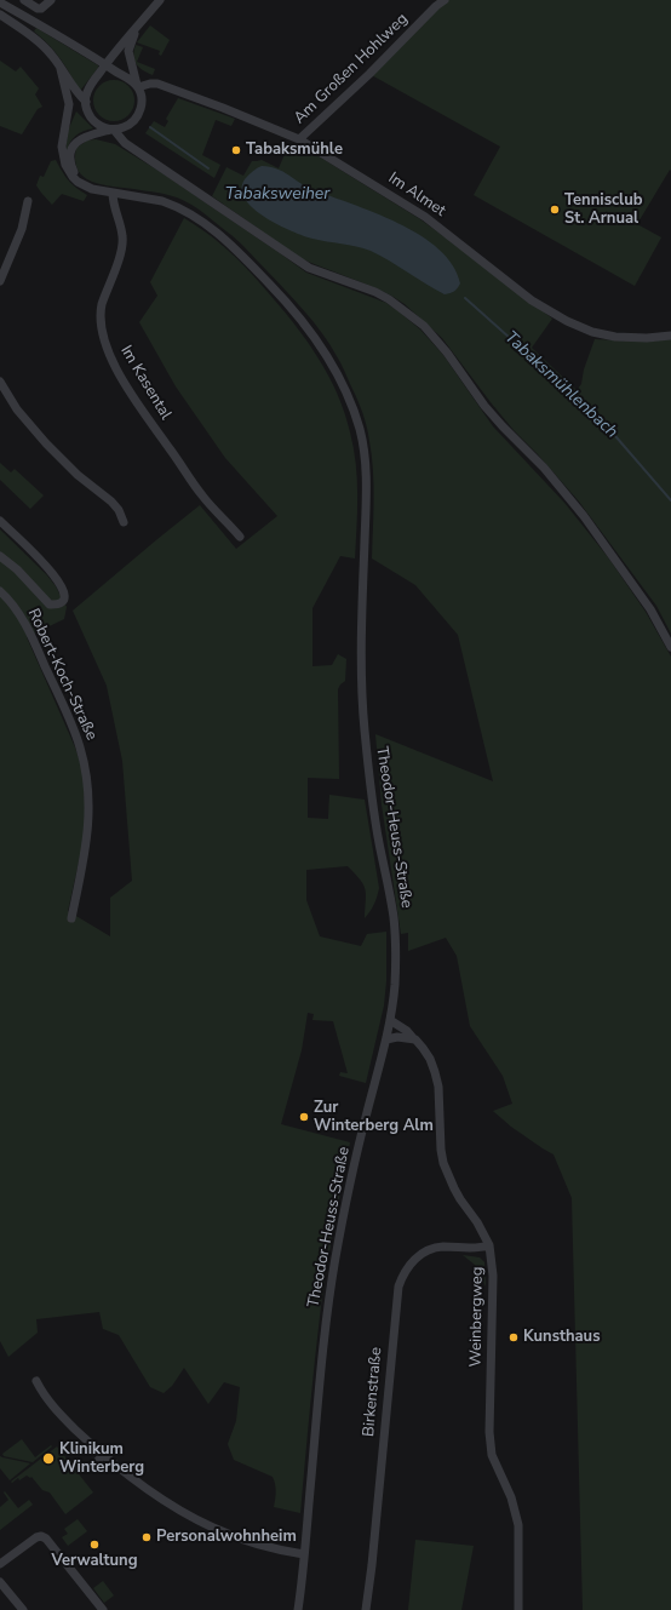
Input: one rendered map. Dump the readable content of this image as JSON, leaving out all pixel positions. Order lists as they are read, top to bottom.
{
  "streets": {
    "street": [
      "Am Großen Hohlweg",
      "Im Almet",
      "Im Kasental",
      "Robert-Koch-Straße",
      "Theodor-Heuss-Straße",
      "Weinbergweg",
      "Birkenstraße"
    ]
  },
  "crossings": [
    ["Am Großen Hohlweg", "Im Almet"],
    ["Im Kasental", "Theodor-Heuss-Straße"],
    ["Theodor-Heuss-Straße", "Weinbergweg"],
    ["Weinbergweg", "Birkenstraße"]
  ],
  "water": ["Tabaksweiher", "Tabaksmühlenbach"],
  "places": [
    "Tabaksmühle",
    "Tennisclub St. Arnual",
    "Zur Winterberg Alm",
    "Kunsthaus",
    "Klinikum Winterberg",
    "Personalwohnheim",
    "Verwaltung"
  ]
}
